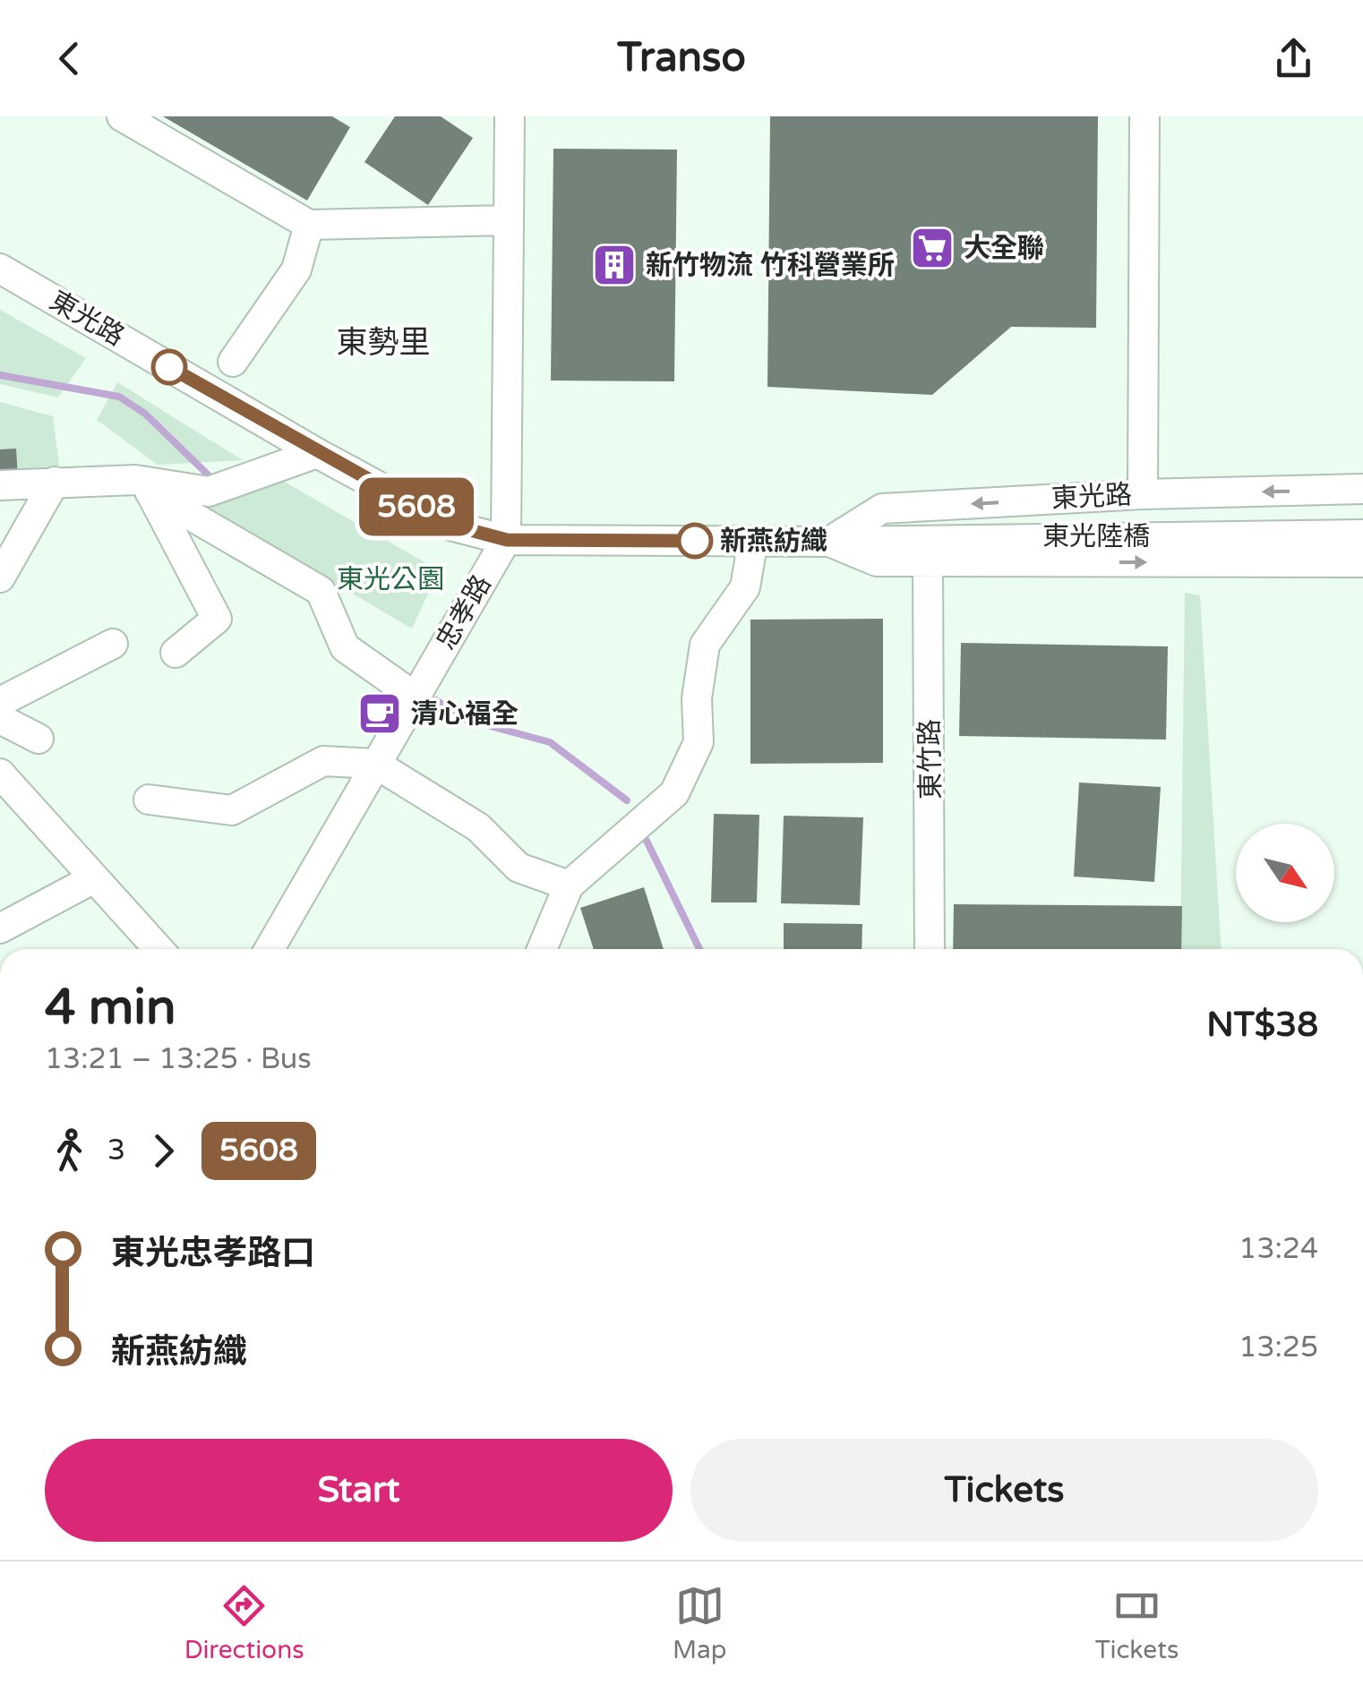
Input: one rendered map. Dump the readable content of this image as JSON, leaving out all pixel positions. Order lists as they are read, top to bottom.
{
  "streets": {
    "street": [
      "東光路",
      "東光陸橋",
      "忠孝路",
      "東竹路"
    ]
  },
  "crossings": [
    ["東光路", "東光陸橋"],
    ["東光路", "忠孝路"],
    ["東光路", "東竹路"]
  ],
  "districts": ["東勢里"],
  "parks": ["東光公園"],
  "places": {
    "supermarket": ["大全聯"],
    "building": ["新竹物流 竹科營業所"],
    "other": ["新燕紡織"],
    "cafe": ["清心福全"]
  },
  "lines": ["bus line 5608"],
  "north": "bottom right",
  "page": {
    "header": "Transo",
    "on_map": "5608",
    "heading": ["4 min", "13:21 – 13:25 · Bus", "NT$38"],
    "legs": ["3", "5608"],
    "list": [
      {
        "name": "東光忠孝路口",
        "value": "13:24"
      },
      {
        "name": "新燕紡織",
        "value": "13:25"
      }
    ],
    "buttons": ["Start", "Tickets"],
    "tabs": ["Directions", "Map", "Tickets"]
  }
}
